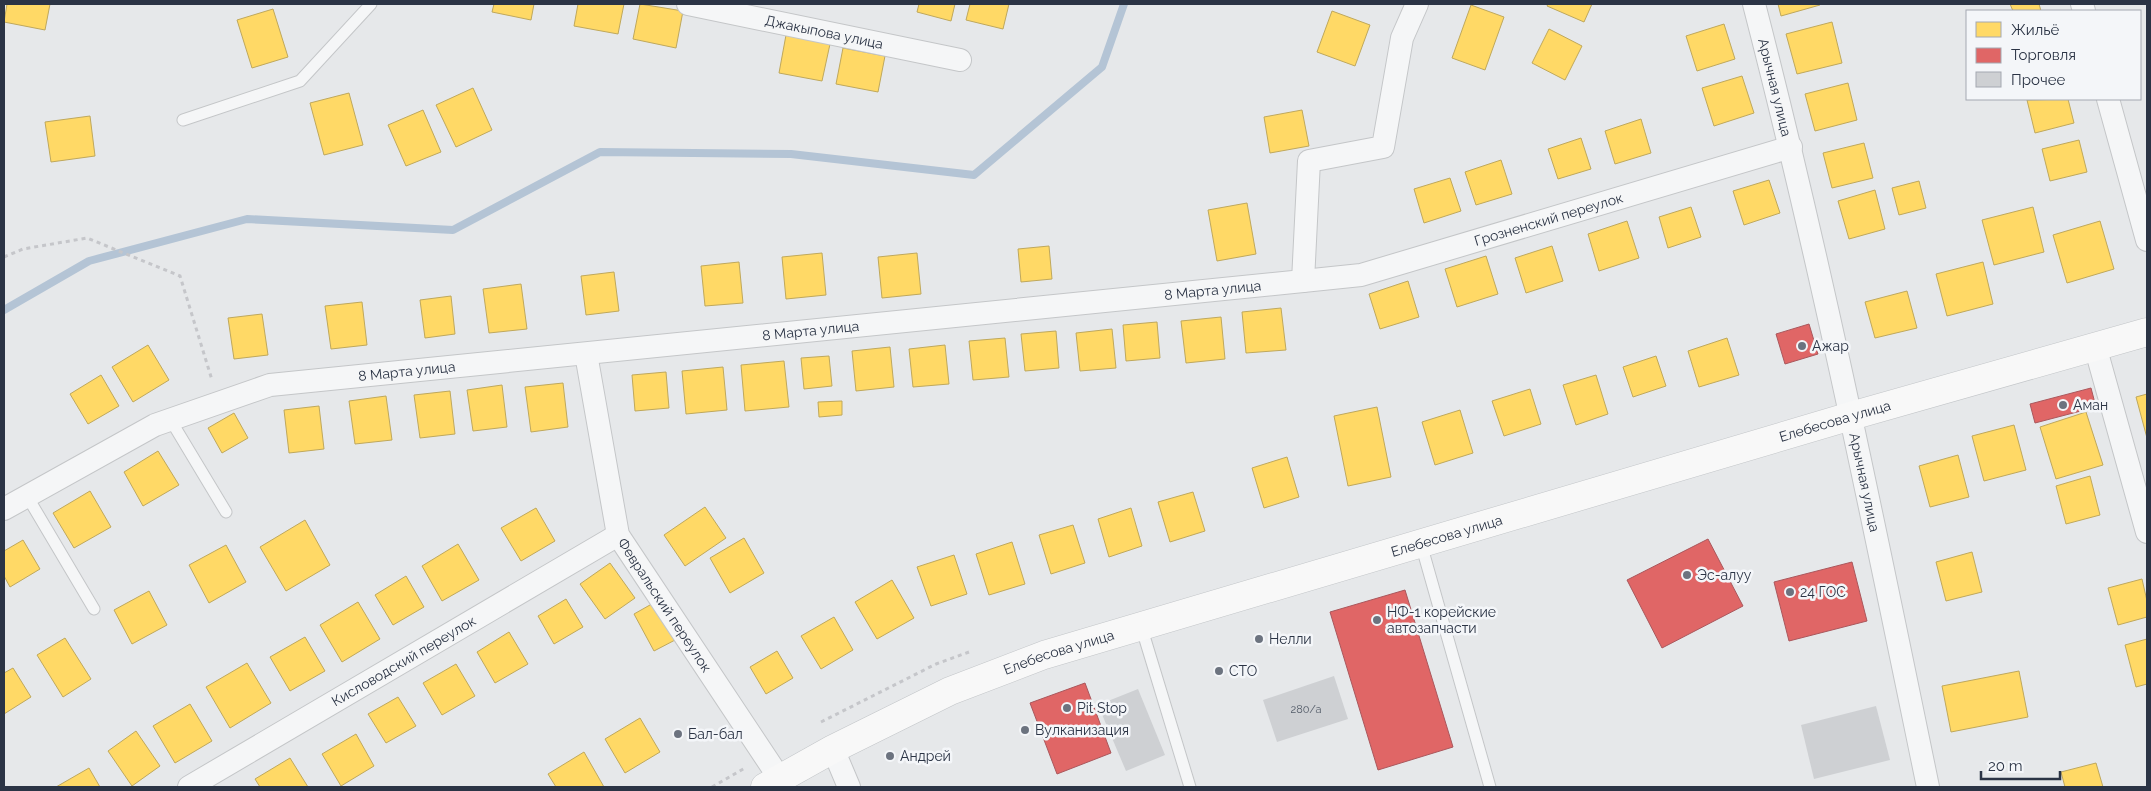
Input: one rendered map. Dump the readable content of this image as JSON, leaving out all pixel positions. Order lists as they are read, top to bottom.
{
  "streets": {
    "main road": ["Елебесова улица"],
    "street": [
      "Джакыпова улица",
      "Арычная улица",
      "Грозненский переулок",
      "8 Марта улица",
      "Февральский переулок",
      "Кисловодский переулок"
    ]
  },
  "crossings": [
    ["Арычная улица", "Грозненский переулок"],
    ["Арычная улица", "Елебесова улица"],
    ["Грозненский переулок", "8 Марта улица"],
    ["8 Марта улица", "Февральский переулок"],
    ["Елебесова улица", "Февральский переулок"],
    ["Февральский переулок", "Кисловодский переулок"]
  ],
  "places": [
    "Ажар",
    "Аман",
    "Эс-алуу",
    "24 ГОС",
    "НФ-1 корейские автозапчасти",
    "Нелли",
    "СТО",
    "Pit Stop",
    "Вулканизация",
    "Бал-бал",
    "Андрей"
  ],
  "house_numbers": ["280/а"],
  "legend": ["Жильё", "Торговля", "Прочее"],
  "scale_bar": "20 m"
}
